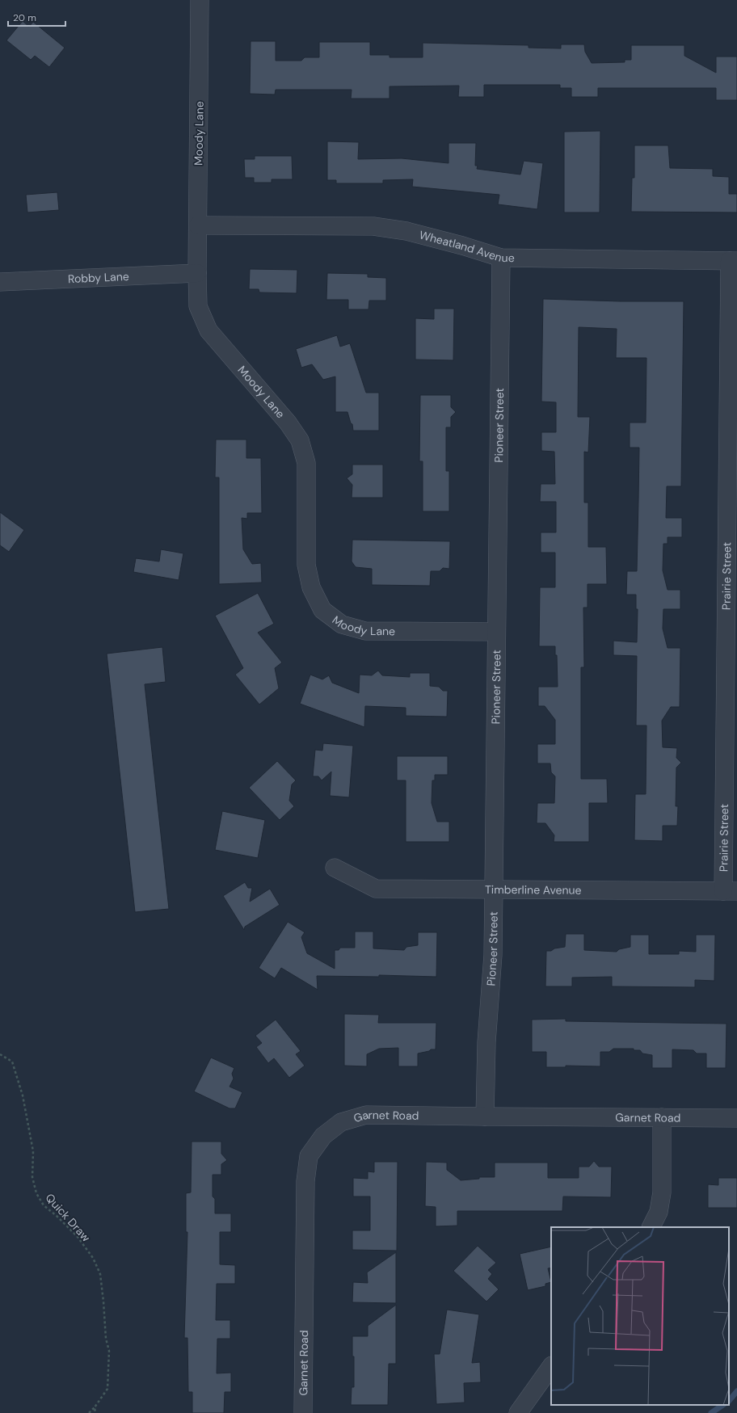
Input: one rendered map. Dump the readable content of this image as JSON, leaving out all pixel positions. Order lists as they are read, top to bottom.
{
  "streets": {
    "street": [
      "Moody Lane",
      "Wheatland Avenue",
      "Robby Lane",
      "Pioneer Street",
      "Prairie Street",
      "Timberline Avenue",
      "Garnet Road"
    ],
    "path": ["Quick Draw"]
  },
  "crossings": [
    ["Moody Lane", "Wheatland Avenue"],
    ["Moody Lane", "Robby Lane"],
    ["Moody Lane", "Pioneer Street"],
    ["Wheatland Avenue", "Pioneer Street"],
    ["Wheatland Avenue", "Prairie Street"],
    ["Pioneer Street", "Timberline Avenue"],
    ["Pioneer Street", "Garnet Road"],
    ["Prairie Street", "Timberline Avenue"]
  ],
  "scale_bar": "20 m"
}
